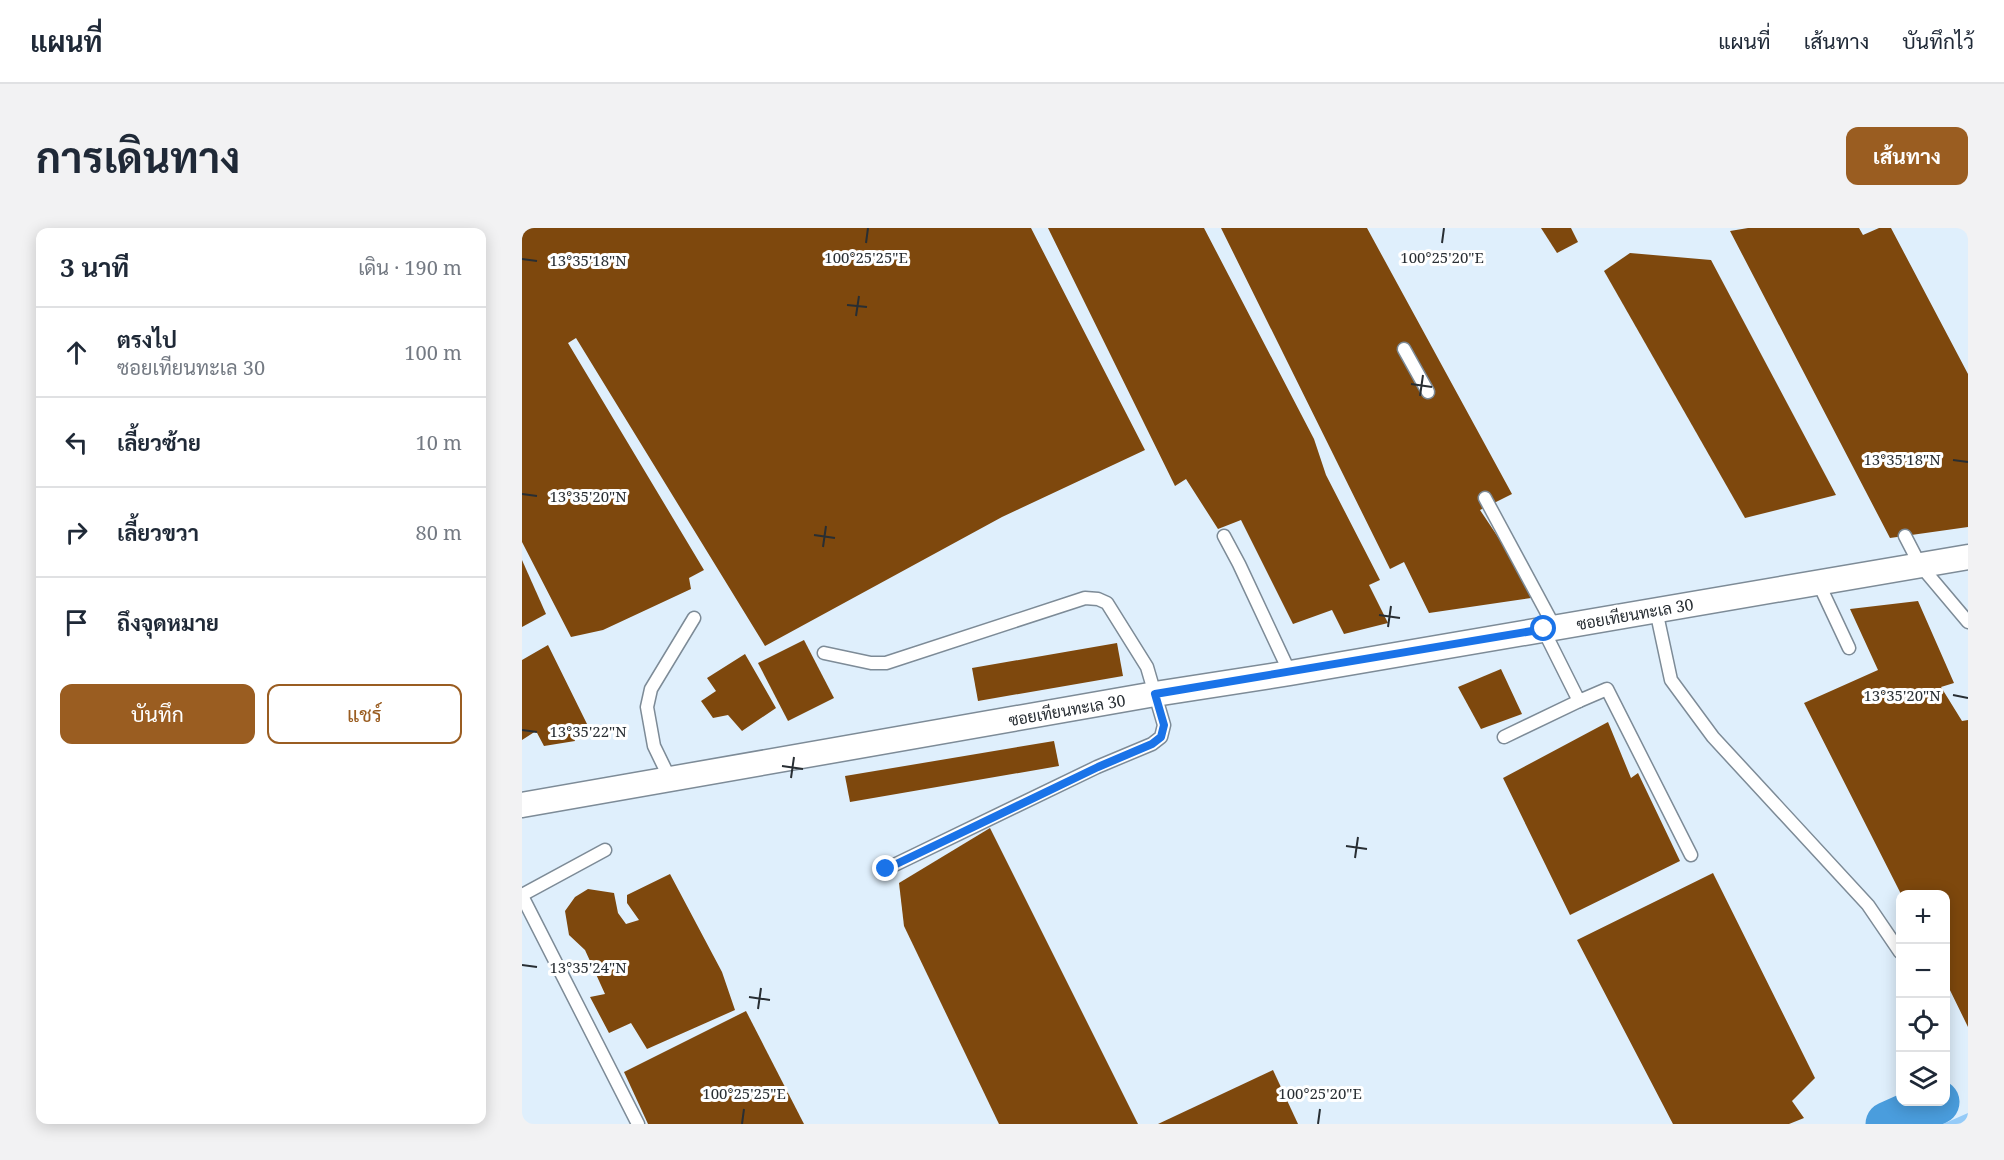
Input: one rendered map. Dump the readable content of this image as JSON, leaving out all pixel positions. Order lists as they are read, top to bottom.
{
  "streets": {
    "street": ["ซอยเทียนทะเล 30"]
  },
  "page": {
    "header": "แผนที่",
    "nav": ["แผนที่", "เส้นทาง", "บันทึกไว้"],
    "buttons": [
      "เส้นทาง",
      ["บันทึก", "แชร์"]
    ],
    "title": "การเดินทาง",
    "heading": ["3 นาที", "เดิน · 190 m"],
    "list": [
      ["ตรงไป", "ซอยเทียนทะเล 30", "100 m"],
      ["เลี้ยวซ้าย", "10 m"],
      ["เลี้ยวขวา", "80 m"],
      "ถึงจุดหมาย"
    ],
    "map_buttons": ["+", "−"]
  },
  "coordinates": [
    "100°25'25\"E",
    "100°25'20\"E",
    "13°35'18\"N",
    "13°35'20\"N",
    "13°35'22\"N",
    "13°35'24\"N"
  ]
}
